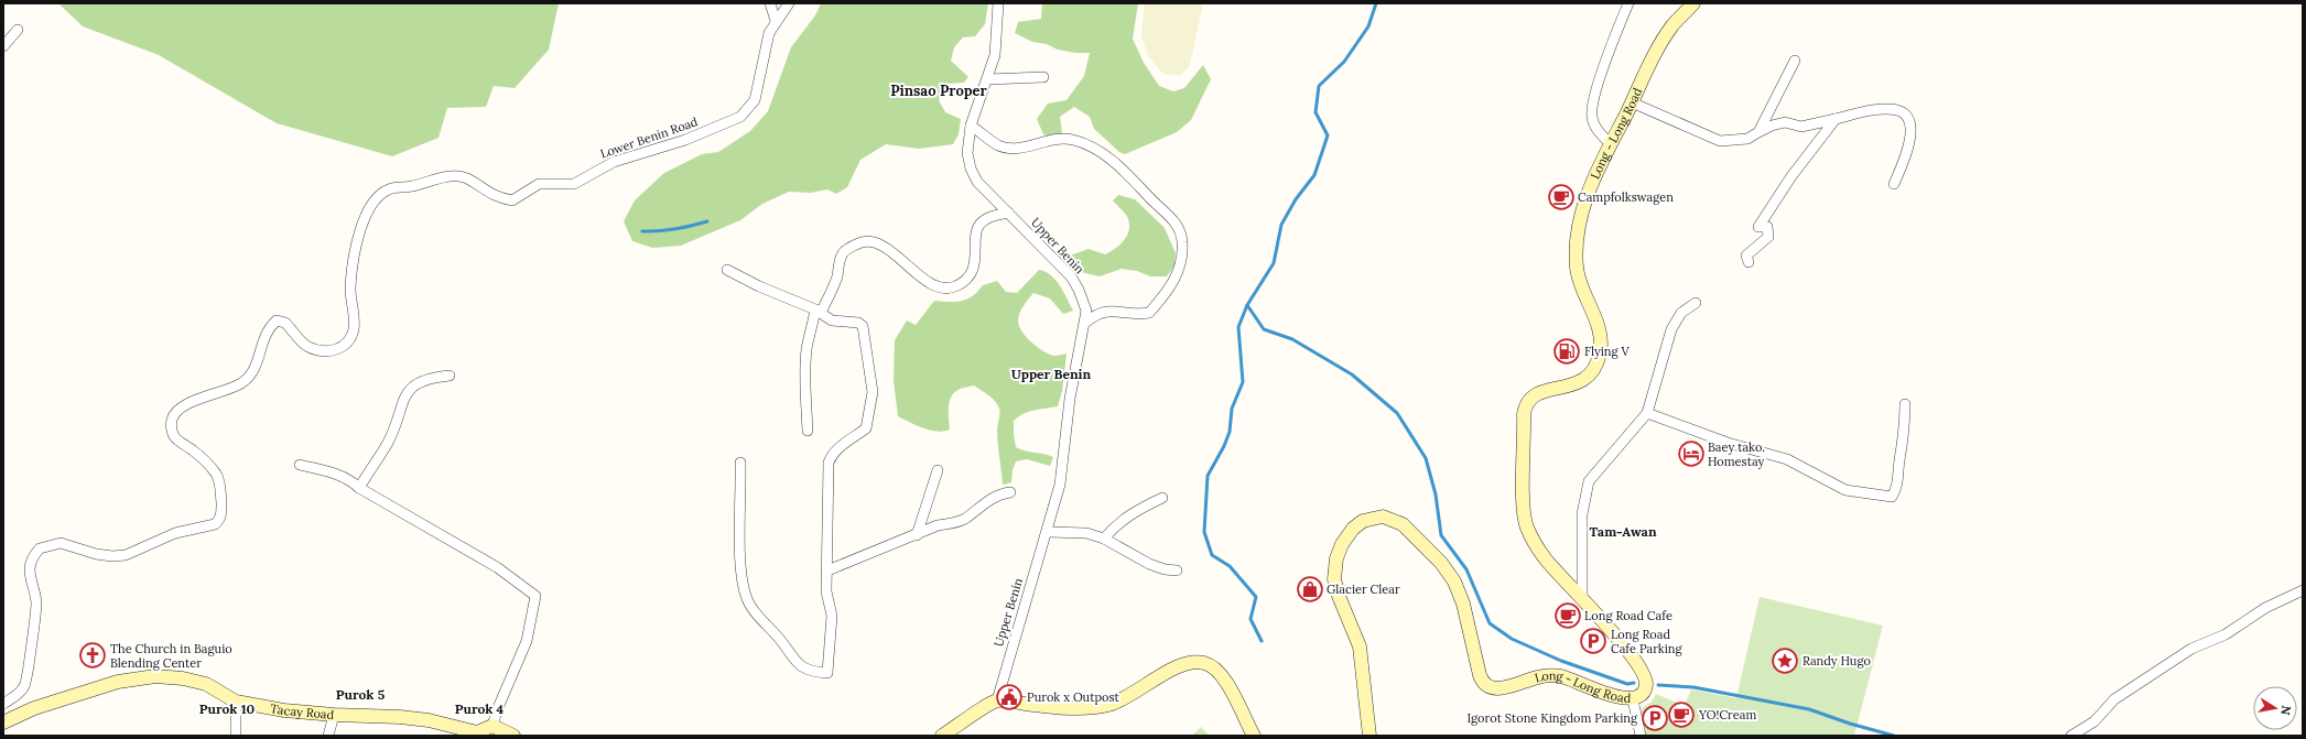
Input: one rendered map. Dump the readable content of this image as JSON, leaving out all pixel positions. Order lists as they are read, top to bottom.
{
  "streets": {
    "main road": ["Long - Long Road", "Tacay Road"],
    "street": ["Lower Benin Road", "Upper Benin"]
  },
  "districts": [
    "Pinsao Proper",
    "Upper Benin",
    "Tam-Awan",
    "Purok 5",
    "Purok 10",
    "Purok 4"
  ],
  "places": {
    "cafe": ["Campfolkswagen", "Long Road Cafe", "YO!Cream"],
    "fuel station": ["Flying V"],
    "hotel": ["Baey tako. Homestay"],
    "shop": ["Glacier Clear"],
    "parking": ["Long Road Cafe Parking", "Igorot Stone Kingdom Parking"],
    "church": ["The Church in Baguio Blending Center"],
    "place": ["Randy Hugo"],
    "public building": ["Purok x Outpost"]
  },
  "north": "right"
}
